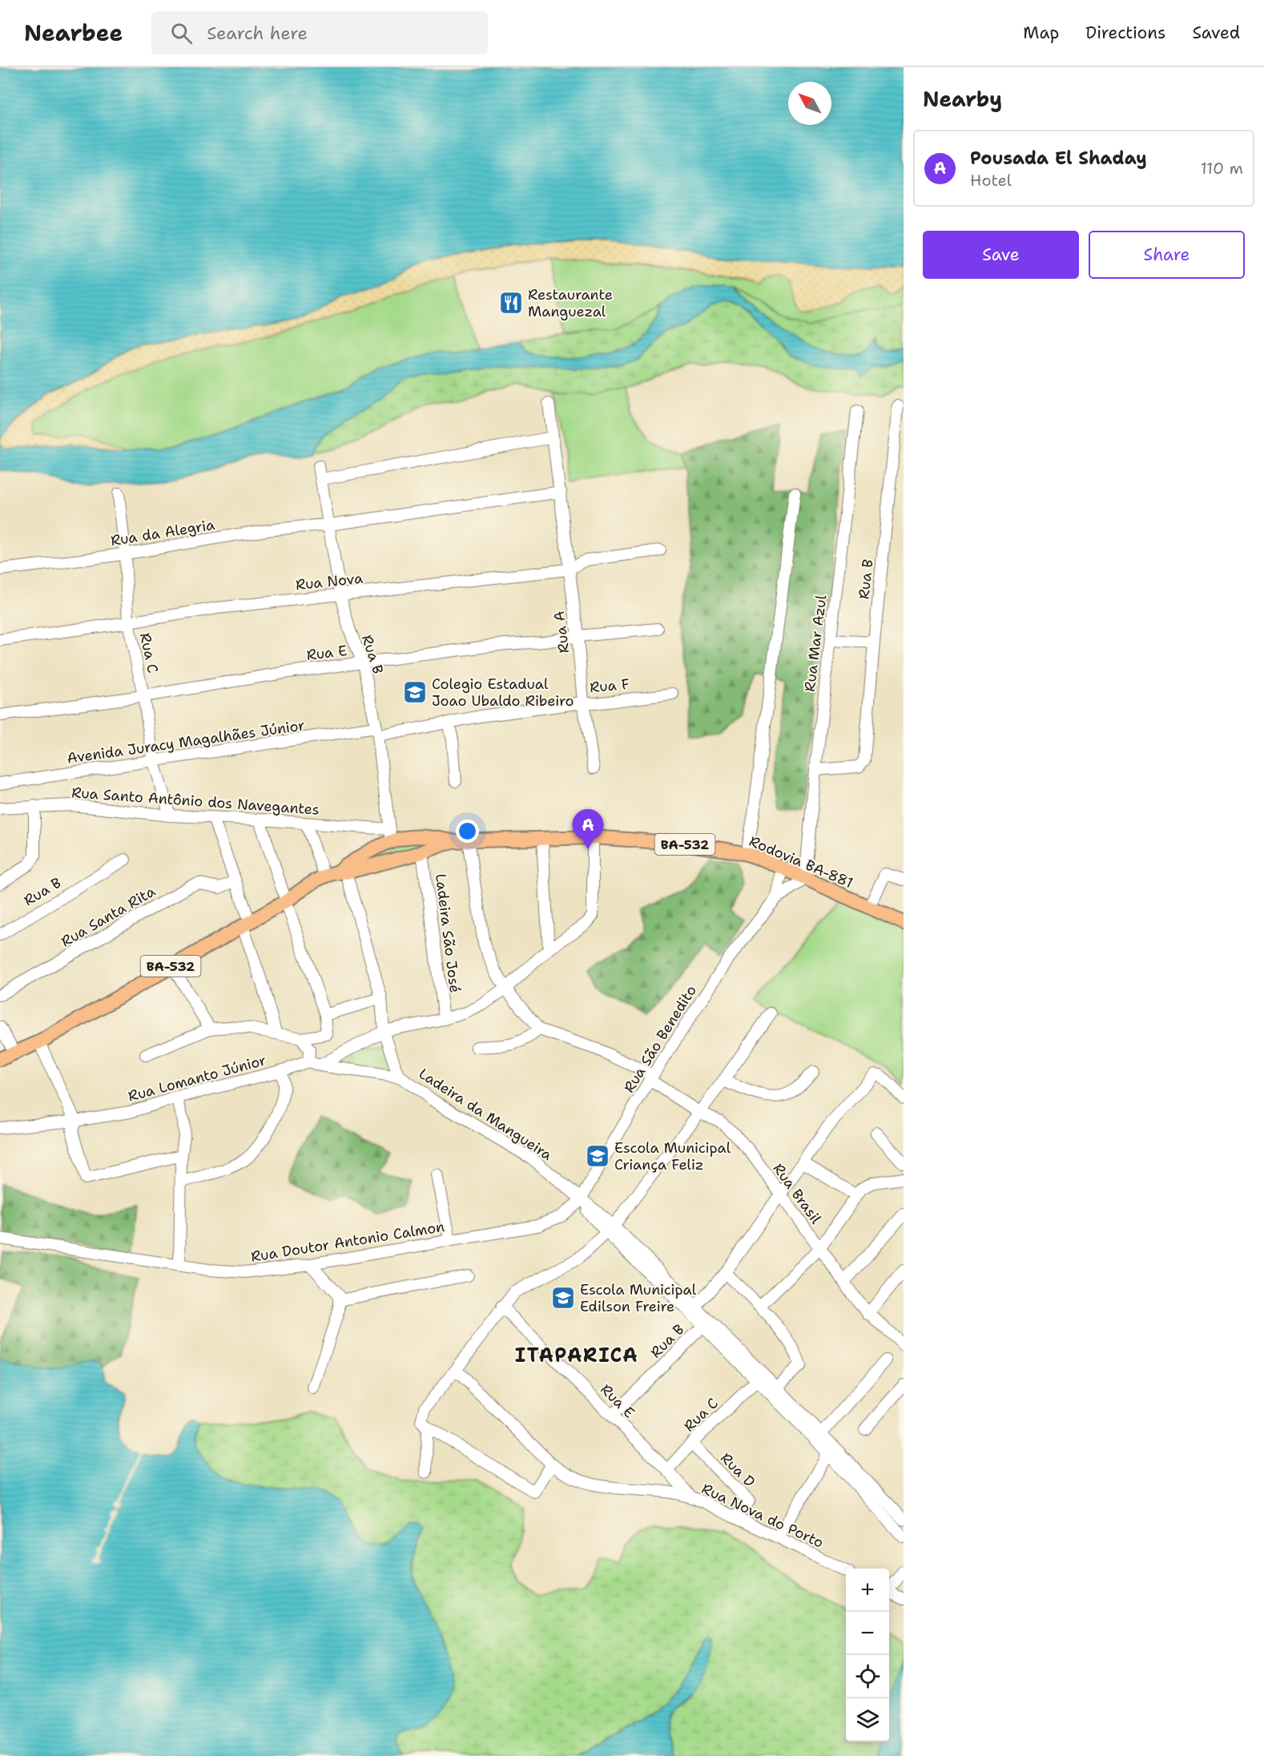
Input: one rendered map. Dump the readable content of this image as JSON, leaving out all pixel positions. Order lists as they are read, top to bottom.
{
  "streets": {
    "main road": ["BA-532", "Rodovia BA-881"],
    "street": [
      "Rua da Alegria",
      "Rua B",
      "Rua Nova",
      "Rua A",
      "Rua Mar Azul",
      "Rua C",
      "Rua E",
      "Rua F",
      "Avenida Juracy Magalhães Júnior",
      "Rua Santo Antônio dos Navegantes",
      "Rua Santa Rita",
      "Ladeira São José",
      "Rua São Benedito",
      "Rua Lomanto Júnior",
      "Ladeira da Mangueira",
      "Rua Brasil",
      "Rua Doutor Antonio Calmon",
      "Rua D",
      "Rua Nova do Porto"
    ]
  },
  "crossings": [
    ["Rua da Alegria", "Rua B"],
    ["Rua da Alegria", "Rua C"],
    ["Rua B", "Rua Nova"],
    ["Rua B", "Rua Mar Azul"],
    ["Rua B", "Rua E"],
    ["Rua B", "Rua F"],
    ["Rua B", "Avenida Juracy Magalhães Júnior"],
    ["Rua B", "Rua Santo Antônio dos Navegantes"],
    ["Rua B", "BA-532"],
    ["Rua Nova", "Rua A"],
    ["Rua Nova", "Rua C"],
    ["Rua A", "Rua E"],
    ["Rua A", "Rua F"],
    ["Rua Mar Azul", "Rodovia BA-881"],
    ["Rua Mar Azul", "Rua São Benedito"],
    ["Rua C", "Rua E"],
    ["Rua C", "Avenida Juracy Magalhães Júnior"],
    ["Rua C", "Rua Santo Antônio dos Navegantes"],
    ["Rua C", "Rua D"],
    ["Rua C", "Rua Nova do Porto"],
    ["Rua E", "Rua Nova do Porto"],
    ["Rua F", "Avenida Juracy Magalhães Júnior"],
    ["Rua Santo Antônio dos Navegantes", "BA-532"],
    ["BA-532", "Rodovia BA-881"],
    ["BA-532", "Ladeira São José"],
    ["Rodovia BA-881", "Rua São Benedito"],
    ["Rua São Benedito", "Ladeira da Mangueira"],
    ["Rua São Benedito", "Rua Brasil"],
    ["Rua São Benedito", "Rua Doutor Antonio Calmon"],
    ["Ladeira da Mangueira", "Rua Doutor Antonio Calmon"],
    ["Rua D", "Rua Nova do Porto"]
  ],
  "districts": ["ITAPARICA"],
  "places": {
    "restaurant": ["Restaurante Manguezal"],
    "school or university": ["Colegio Estadual Joao Ubaldo Ribeiro", "Escola Municipal Criança Feliz", "Escola Municipal Edilson Freire"]
  },
  "north": "top left",
  "page": {
    "header": "Nearbee",
    "search": "Search here",
    "nav": ["Map", "Directions", "Saved"],
    "heading": "Nearby",
    "list": [
      {
        "mark": "A",
        "name": "Pousada El Shaday",
        "note": "Hotel",
        "value": "110 m"
      }
    ],
    "buttons": ["Save", "Share"],
    "pins": "A",
    "map_buttons": ["+", "−"]
  }
}
